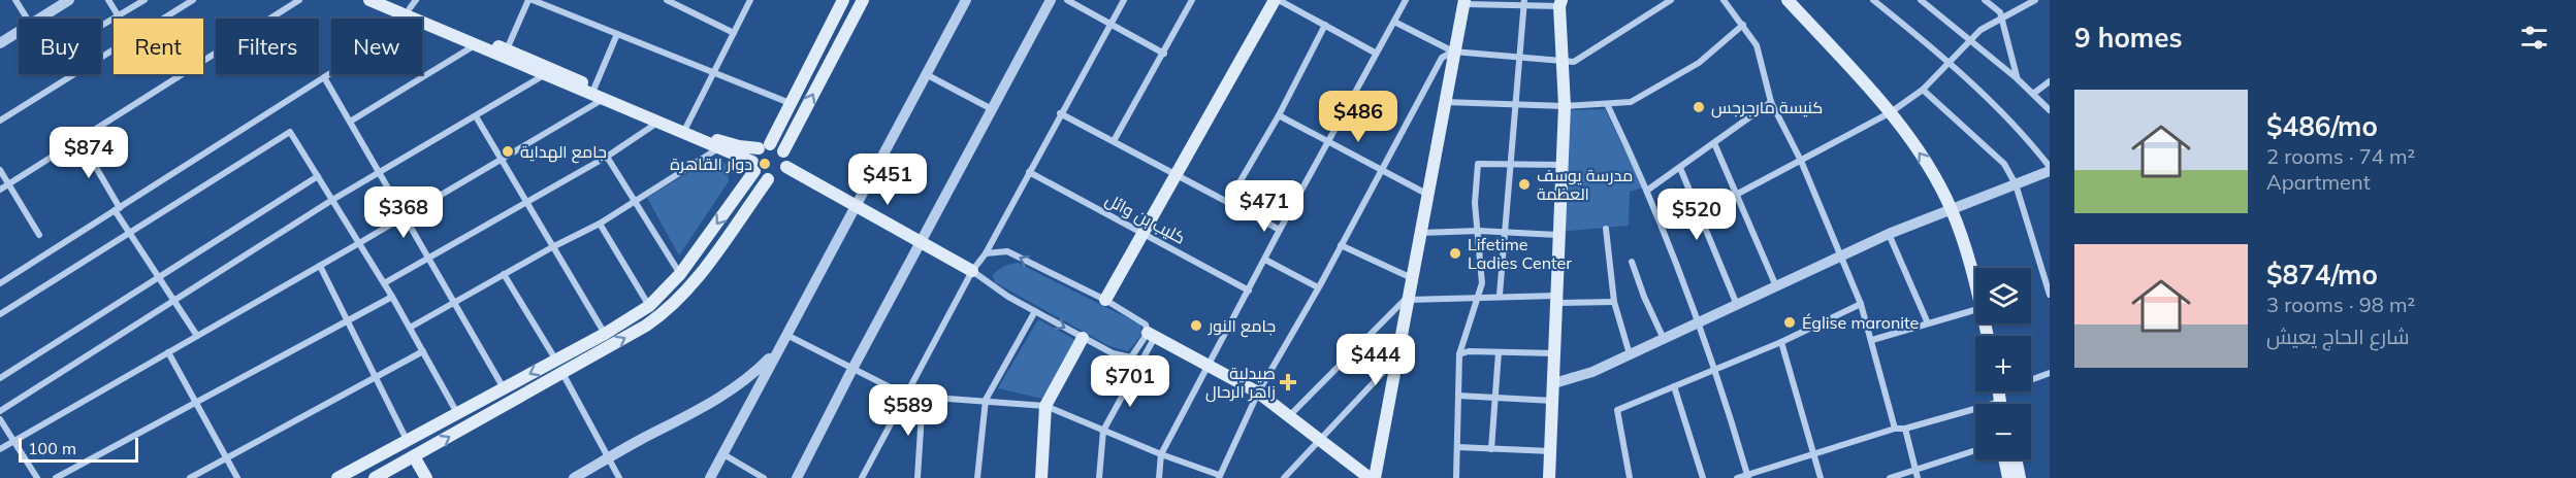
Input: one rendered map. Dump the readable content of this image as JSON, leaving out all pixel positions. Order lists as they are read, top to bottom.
{
  "streets": {
    "street": ["كليب بن وائل"]
  },
  "places": {
    "other": [
      "كنيسة مارجرجس",
      "جامع الهداية",
      "دوار القاهرة",
      "مدرسة يوسف العظمة",
      "Lifetime Ladies Center",
      "Église maronite",
      "جامع النور"
    ],
    "health": ["صيدلية زاهر الرحال"]
  },
  "scale_bar": "100 m",
  "page": {
    "heading": "9 homes",
    "chip": [
      "Buy",
      "Rent",
      "Filters",
      "New"
    ],
    "list": [
      {
        "name": "$486/mo",
        "note": "2 rooms · 74 m² · Apartment"
      },
      {
        "name": "$874/mo",
        "note": "3 rooms · 98 m² · شارع الحاج يعيش"
      }
    ],
    "price": [
      "$486",
      "$874",
      "$451",
      "$471",
      "$368",
      "$520",
      "$444",
      "$701",
      "$589"
    ],
    "map_buttons": ["+", "−"],
    "scale": "100 m"
  }
}
